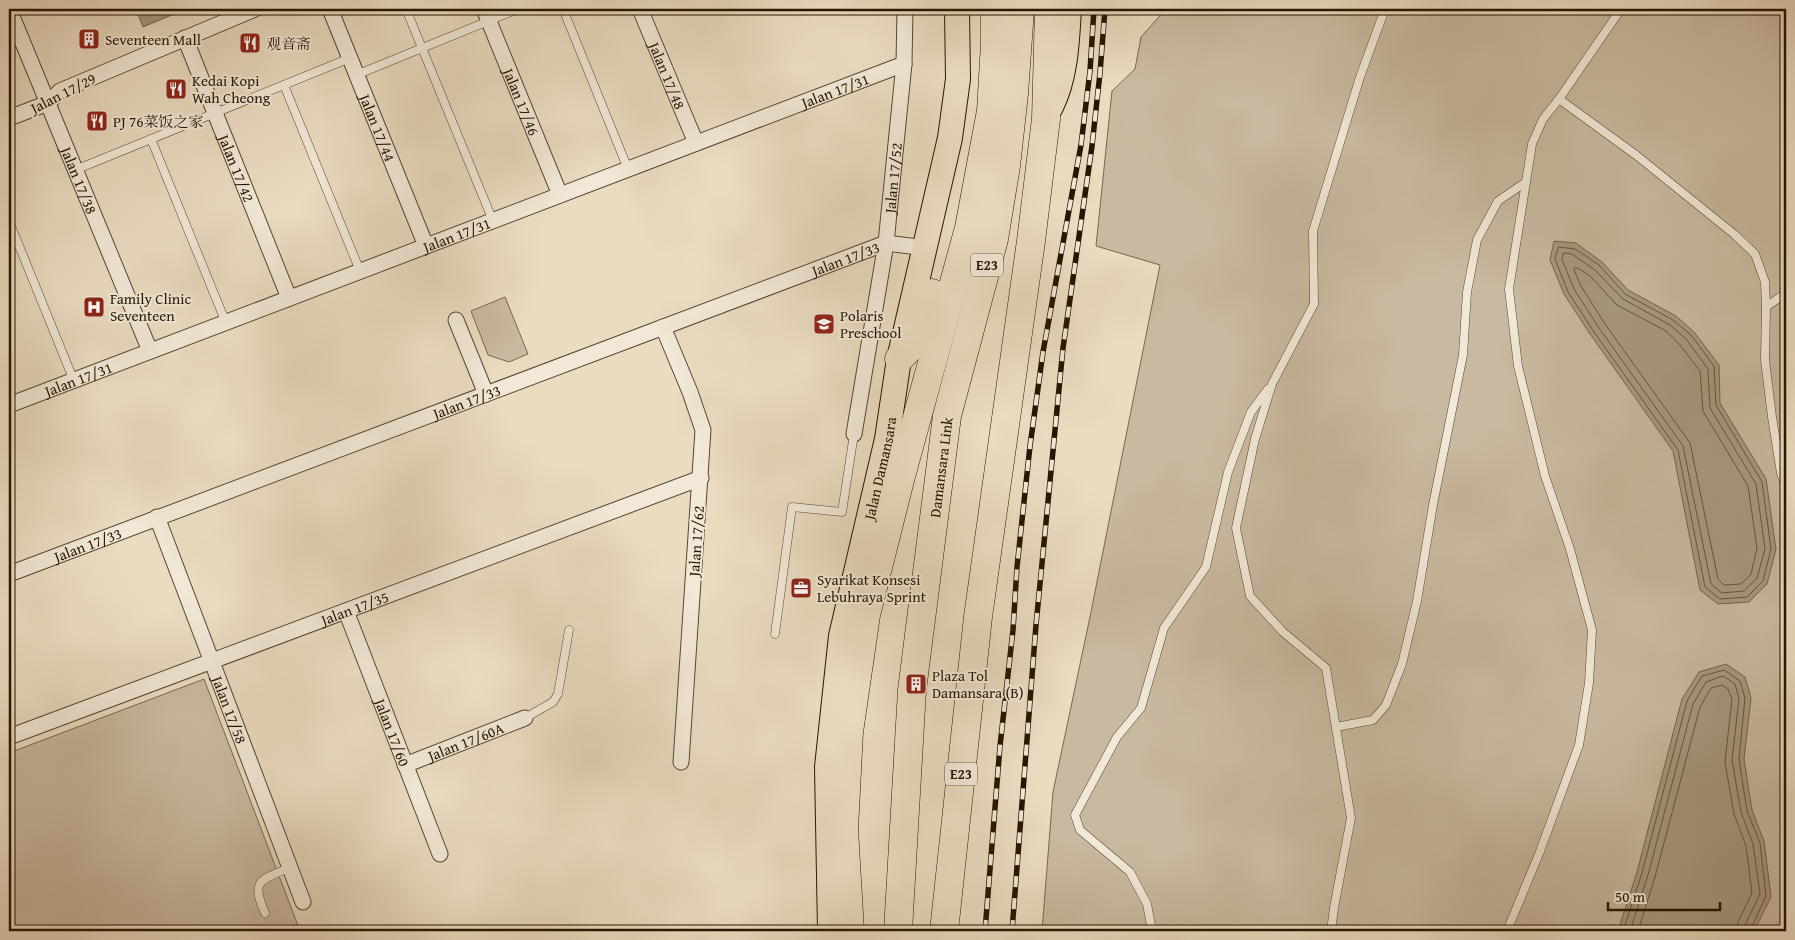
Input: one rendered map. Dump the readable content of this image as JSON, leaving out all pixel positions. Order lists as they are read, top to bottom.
{
  "streets": {
    "highway": ["E23", "Damansara Link"],
    "main road": ["Jalan Damansara"],
    "street": [
      "Jalan 17/48",
      "Jalan 17/31",
      "Jalan 17/29",
      "Jalan 17/46",
      "Jalan 17/44",
      "Jalan 17/42",
      "Jalan 17/52",
      "Jalan 17/38",
      "Jalan 17/33",
      "Jalan 17/62",
      "Jalan 17/35",
      "Jalan 17/58",
      "Jalan 17/60",
      "Jalan 17/60A"
    ]
  },
  "crossings": [
    ["Jalan 17/48", "Jalan 17/31"],
    ["Jalan 17/31", "Jalan 17/46"],
    ["Jalan 17/31", "Jalan 17/44"],
    ["Jalan 17/31", "Jalan 17/42"],
    ["Jalan 17/31", "Jalan 17/52"],
    ["Jalan 17/31", "Jalan 17/38"],
    ["Jalan 17/29", "Jalan 17/42"],
    ["Jalan 17/29", "Jalan 17/38"],
    ["Jalan 17/52", "Jalan 17/33"],
    ["Jalan 17/33", "Jalan Damansara"],
    ["Jalan 17/33", "Jalan 17/62"],
    ["Jalan 17/33", "Jalan 17/58"],
    ["Jalan 17/62", "Jalan 17/35"],
    ["Jalan 17/35", "Jalan 17/58"],
    ["Jalan 17/35", "Jalan 17/60"],
    ["Jalan 17/60", "Jalan 17/60A"]
  ],
  "places": {
    "building": ["Seventeen Mall", "Plaza Tol Damansara (B)"],
    "restaurant": ["观音斋", "Kedai Kopi Wah Cheong", "PJ 76菜饭之家"],
    "hospital": ["Family Clinic Seventeen"],
    "school or university": ["Polaris Preschool"],
    "office": ["Syarikat Konsesi Lebuhraya Sprint"]
  },
  "scale_bar": "50 m"
}
